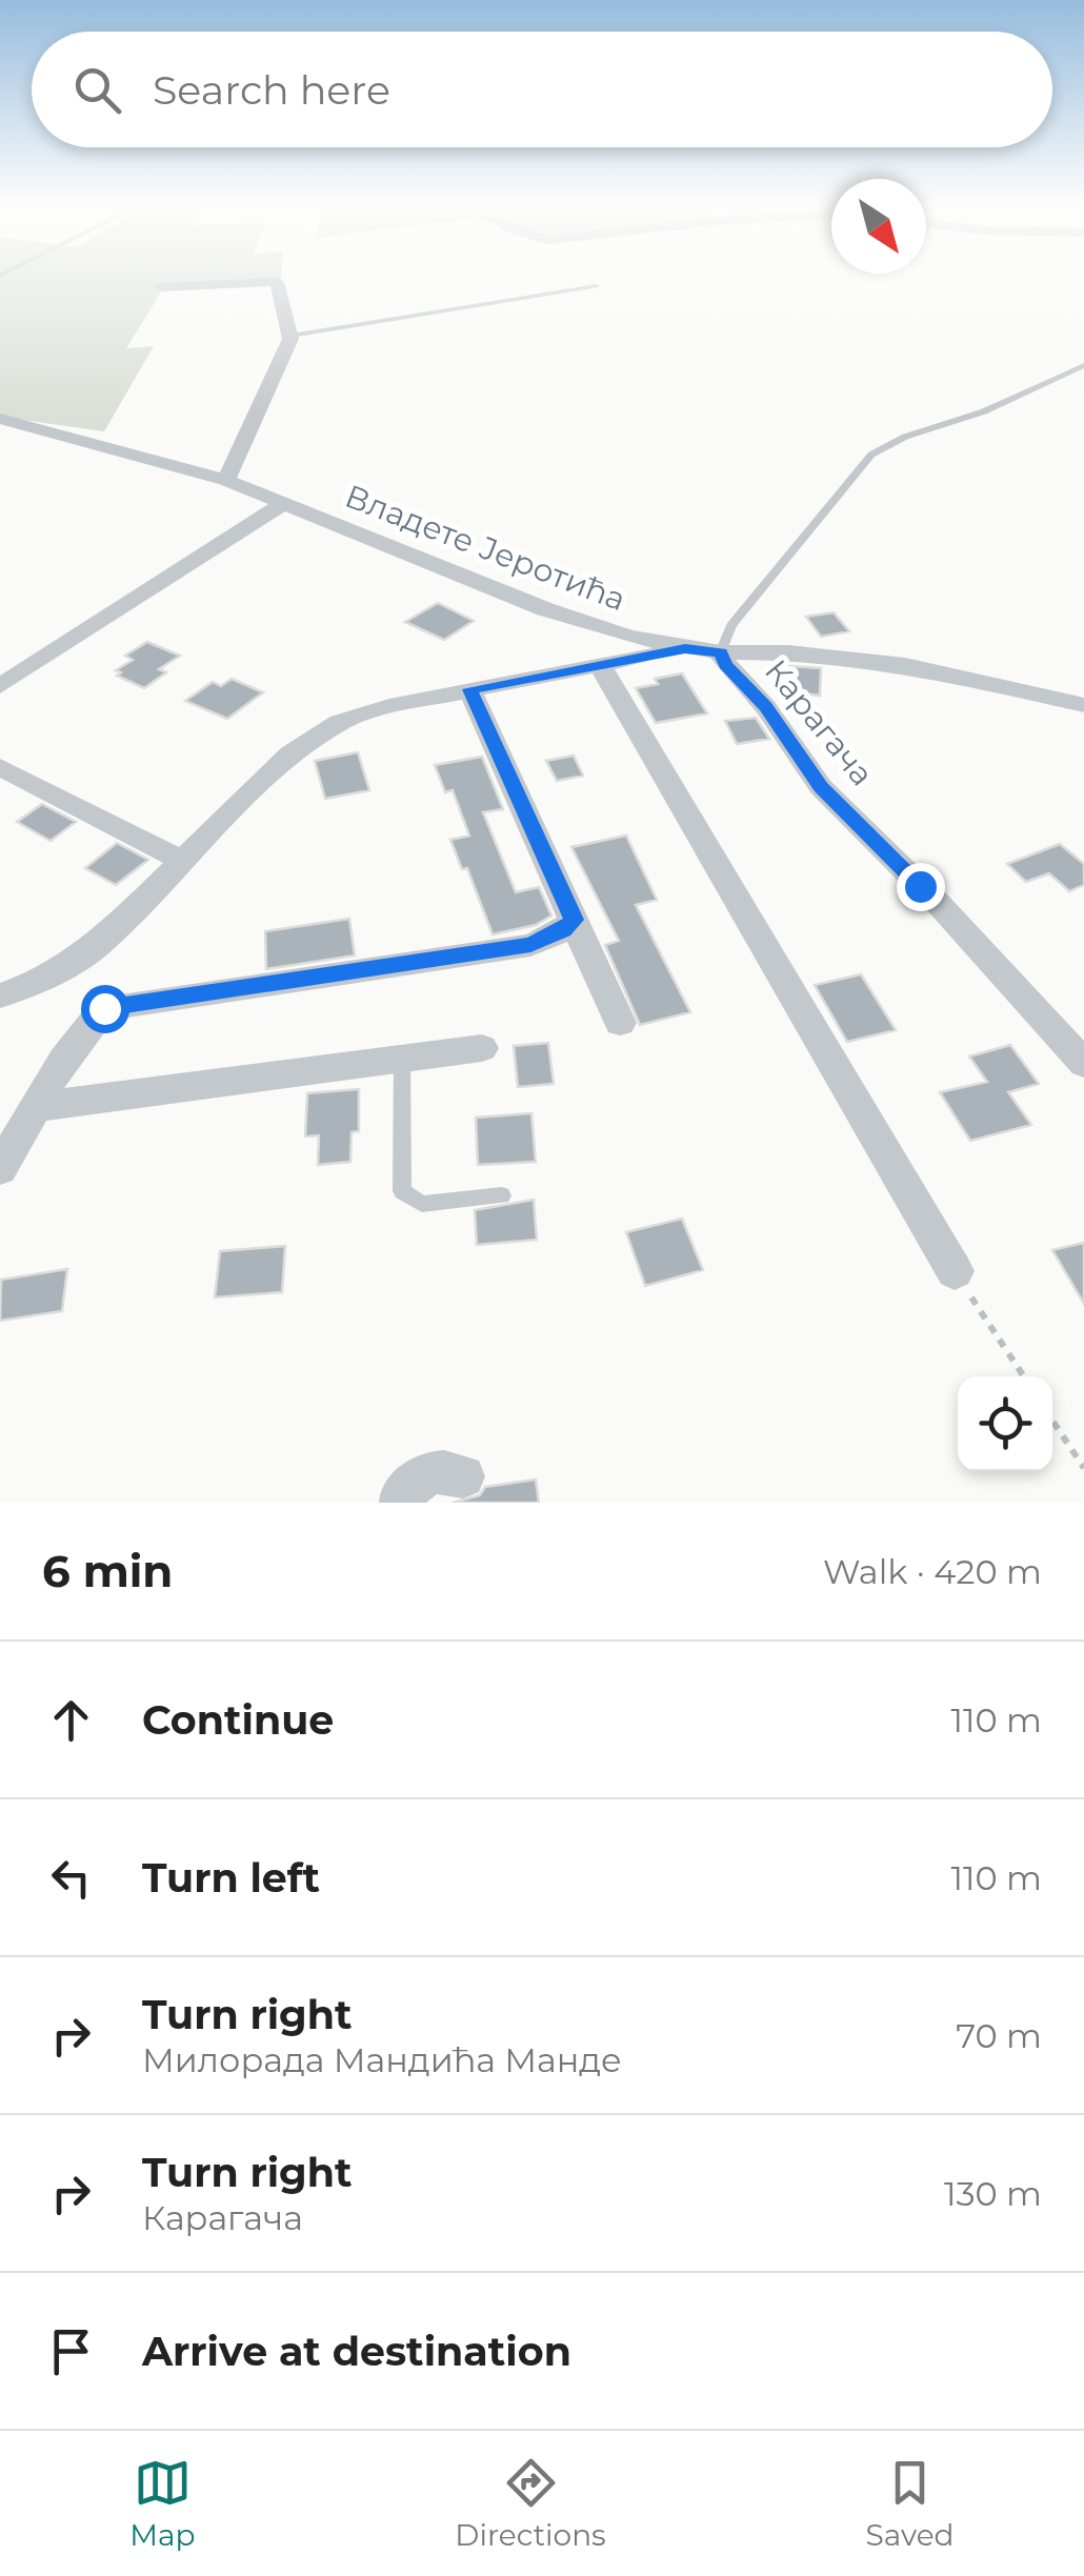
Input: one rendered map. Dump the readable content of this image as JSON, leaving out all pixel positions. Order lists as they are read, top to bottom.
{
  "streets": {
    "street": ["Владете Јеротића", "Карагача"]
  },
  "crossings": [
    ["Владете Јеротића", "Карагача"]
  ],
  "north": "bottom right",
  "page": {
    "search": "Search here",
    "heading": ["6 min", "Walk · 420 m"],
    "list": [
      ["Continue", "110 m"],
      ["Turn left", "110 m"],
      ["Turn right", "Милорада Мандића Манде", "70 m"],
      ["Turn right", "Карагача", "130 m"],
      "Arrive at destination"
    ],
    "nav": ["Map", "Directions", "Saved"]
  }
}
